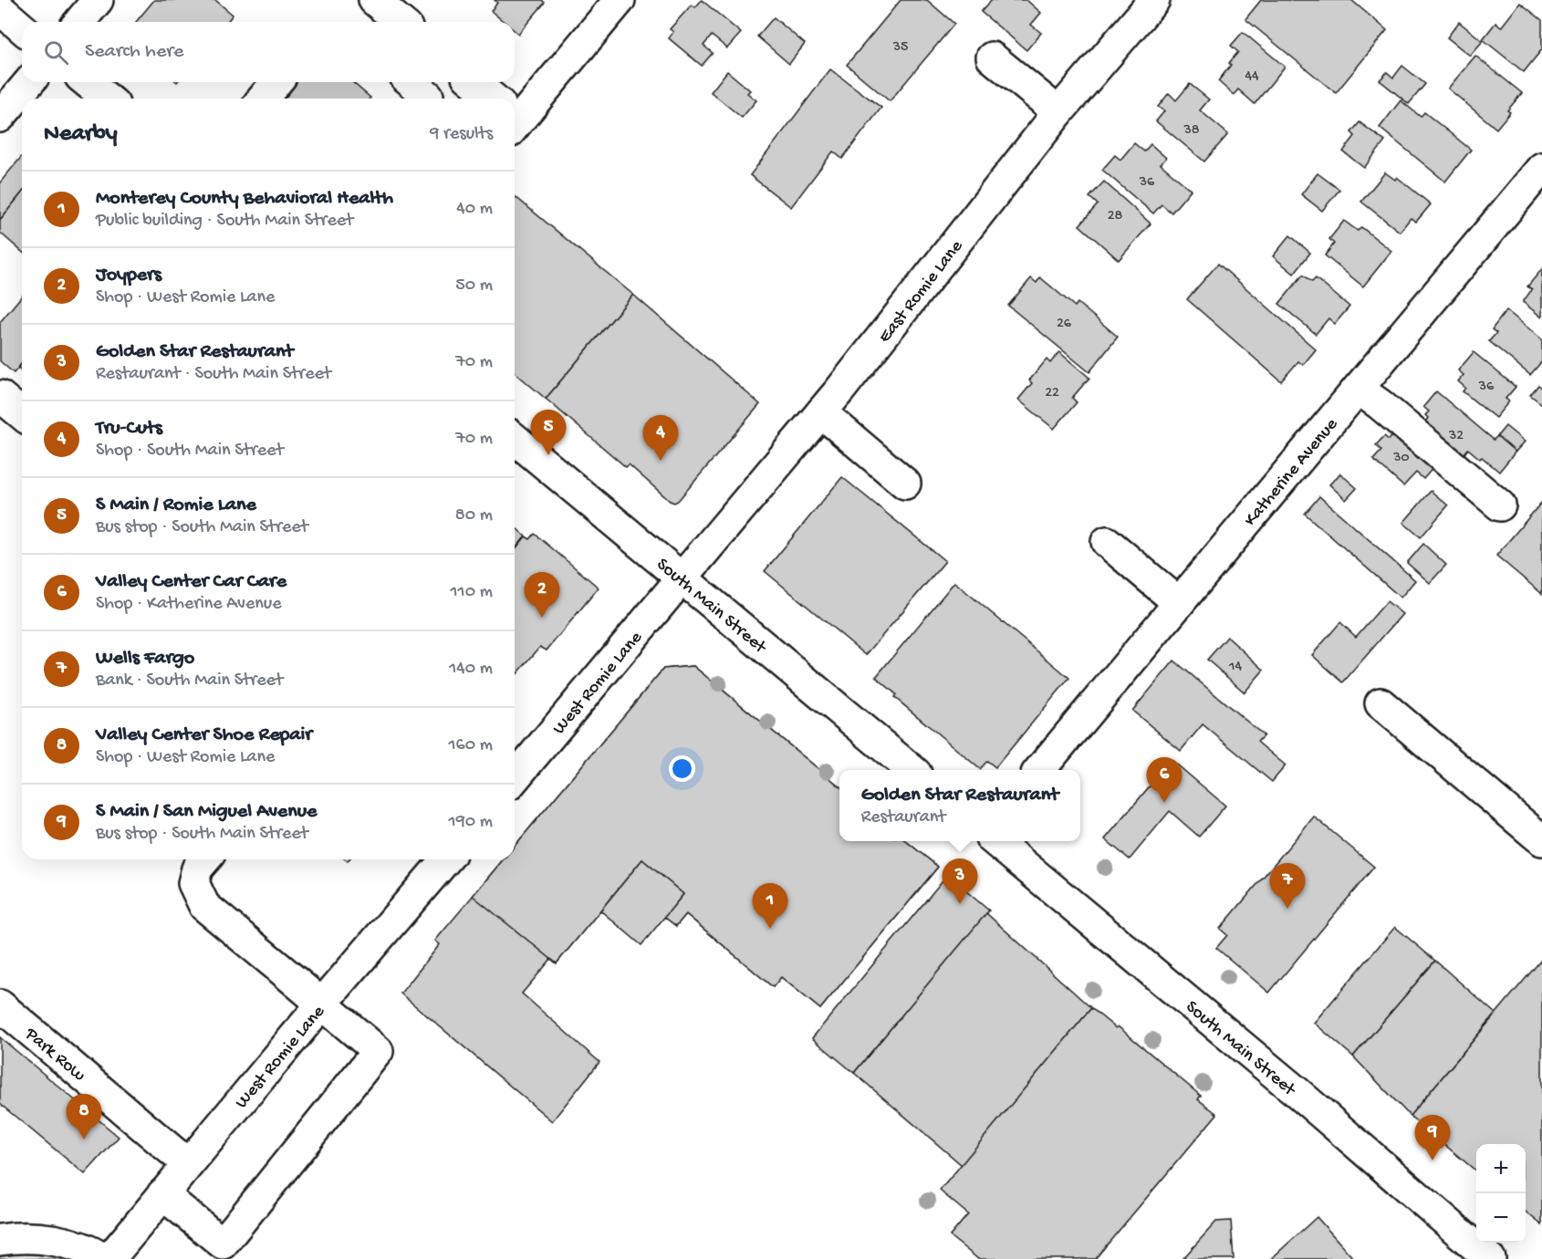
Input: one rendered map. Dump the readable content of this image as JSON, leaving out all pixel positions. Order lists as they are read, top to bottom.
{
  "streets": {
    "main road": [
      "East Romie Lane",
      "Katherine Avenue",
      "South Main Street",
      "West Romie Lane",
      "Park Row"
    ]
  },
  "crossings": [
    ["East Romie Lane", "South Main Street"],
    ["East Romie Lane", "West Romie Lane"],
    ["South Main Street", "West Romie Lane"],
    ["West Romie Lane", "Park Row"]
  ],
  "house_numbers": [
    "35",
    "44",
    "38",
    "36",
    "28",
    "26",
    "36",
    "22",
    "32",
    "30",
    "14"
  ],
  "page": {
    "search": "Search here",
    "heading": ["Nearby", "9 results"],
    "list": [
      {
        "mark": "1",
        "name": "Monterey County Behavioral Health",
        "note": "Public building · South Main Street",
        "value": "40 m"
      },
      {
        "mark": "2",
        "name": "Joypers",
        "note": "Shop · West Romie Lane",
        "value": "50 m"
      },
      {
        "mark": "3",
        "name": "Golden Star Restaurant",
        "note": "Restaurant · South Main Street",
        "value": "70 m"
      },
      {
        "mark": "4",
        "name": "Tru-Cuts",
        "note": "Shop · South Main Street",
        "value": "70 m"
      },
      {
        "mark": "5",
        "name": "S Main / Romie Lane",
        "note": "Bus stop · South Main Street",
        "value": "80 m"
      },
      {
        "mark": "6",
        "name": "Valley Center Car Care",
        "note": "Shop · Katherine Avenue",
        "value": "110 m"
      },
      {
        "mark": "7",
        "name": "Wells Fargo",
        "note": "Bank · South Main Street",
        "value": "140 m"
      },
      {
        "mark": "8",
        "name": "Valley Center Shoe Repair",
        "note": "Shop · West Romie Lane",
        "value": "160 m"
      },
      {
        "mark": "9",
        "name": "S Main / San Miguel Avenue",
        "note": "Bus stop · South Main Street",
        "value": "190 m"
      }
    ],
    "pins": [
      "5",
      "4",
      "2",
      "6",
      "3",
      "7",
      "1",
      "8",
      "9"
    ],
    "popup": ["Golden Star Restaurant", "Restaurant"],
    "map_buttons": ["+", "−"]
  }
}
